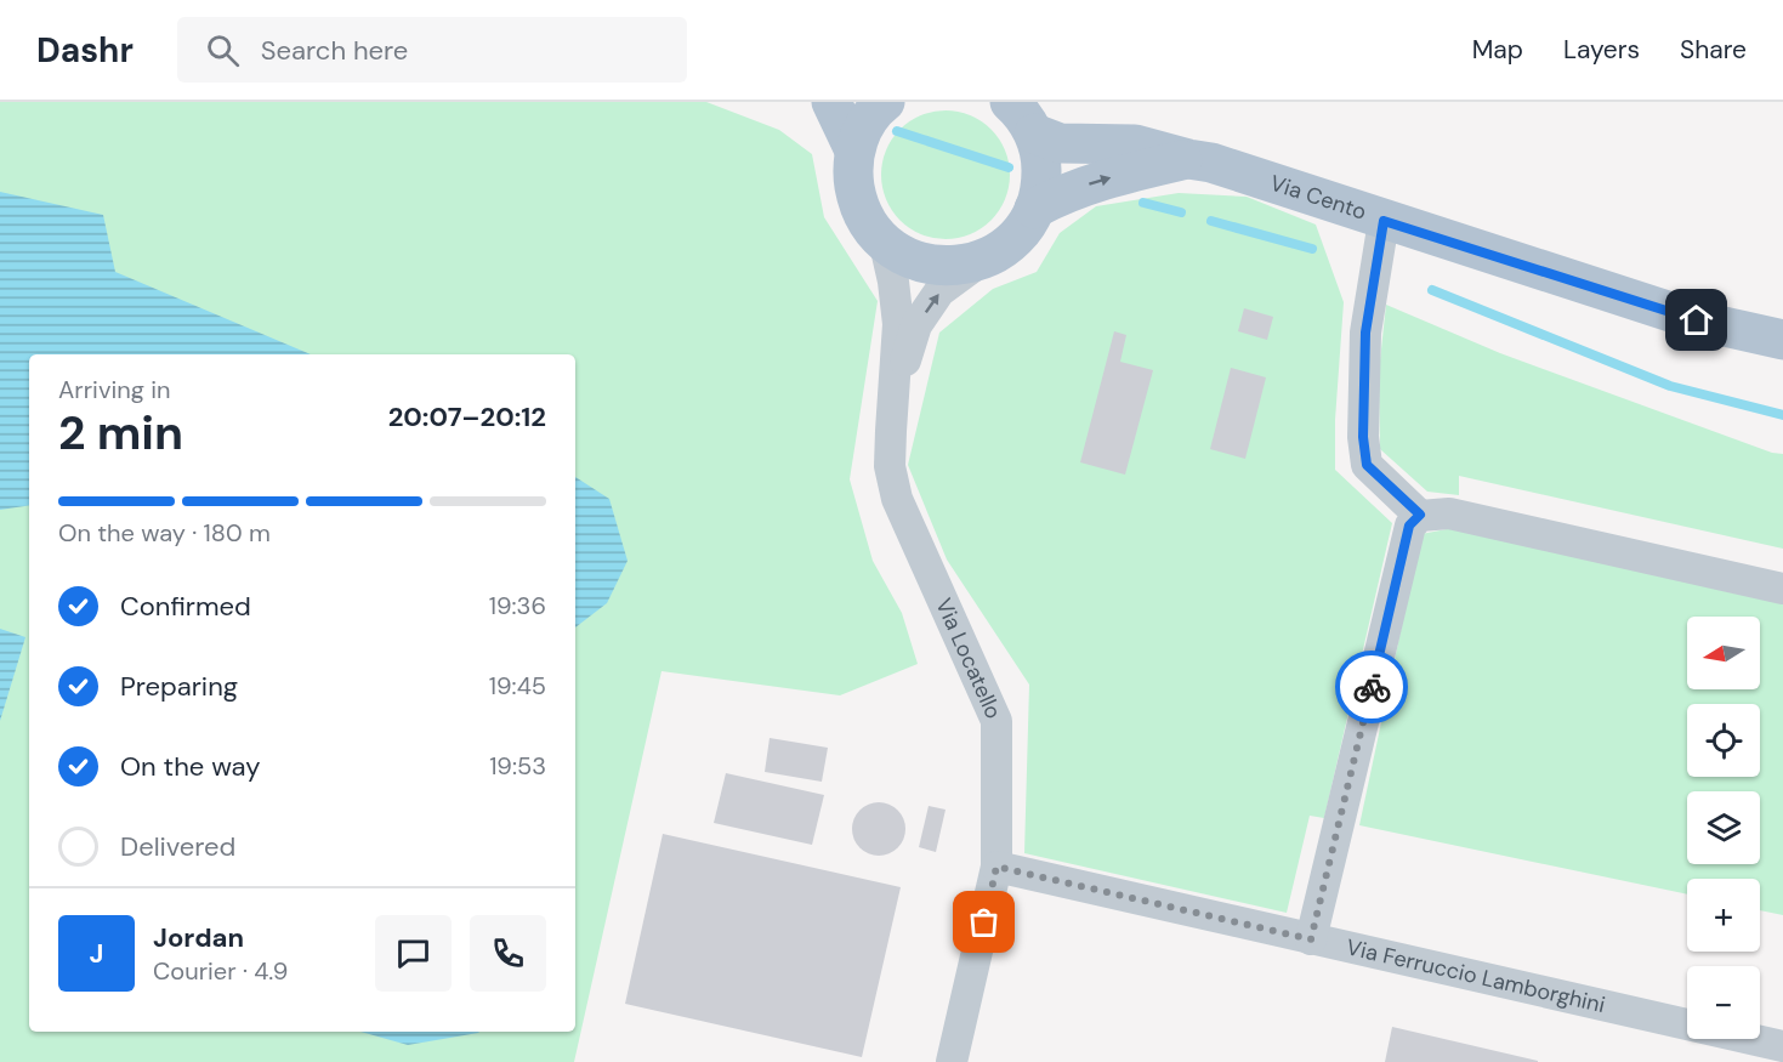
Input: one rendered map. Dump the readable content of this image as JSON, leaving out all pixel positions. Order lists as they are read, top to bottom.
{
  "streets": {
    "main road": ["Via Cento"],
    "street": ["Via Locatello", "Via Ferruccio Lamborghini"]
  },
  "crossings": [
    ["Via Cento", "Via Locatello"],
    ["Via Locatello", "Via Ferruccio Lamborghini"]
  ],
  "north": "left",
  "page": {
    "header": "Dashr",
    "search": "Search here",
    "nav": ["Map", "Layers", "Share"],
    "heading": ["2 min", "Arriving in", "20:07–20:12"],
    "panel": ["Jordan", "Courier · 4.9"],
    "bar": "On the way · 180 m",
    "list": [
      ["Confirmed", "19:36"],
      ["Preparing", "19:45"],
      ["On the way", "19:53"],
      "Delivered"
    ],
    "map_buttons": ["+", "−"],
    "round": "J"
  }
}
